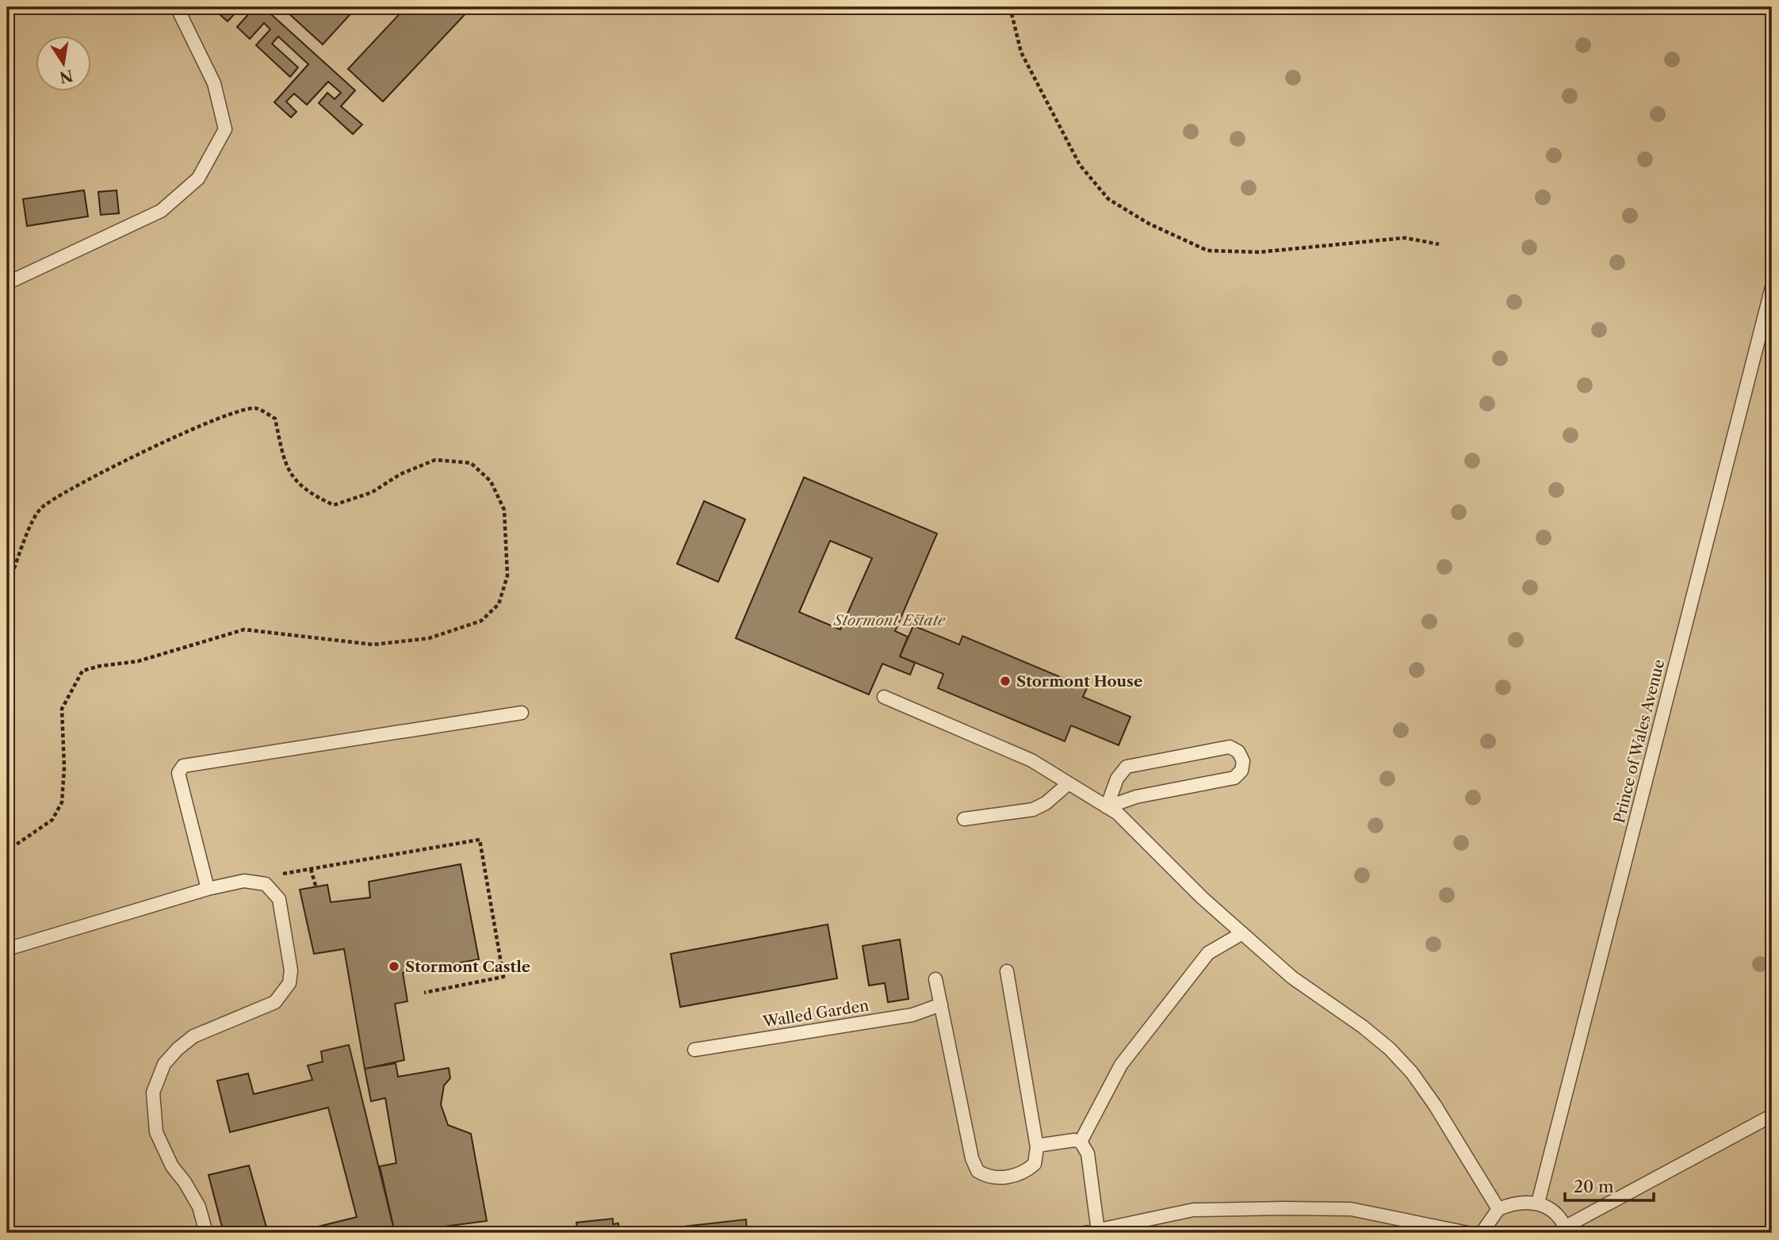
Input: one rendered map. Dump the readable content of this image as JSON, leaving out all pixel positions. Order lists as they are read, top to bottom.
{
  "streets": {
    "lane": ["Prince of Wales Avenue", "Walled Garden"]
  },
  "parks": ["Stormont Estate"],
  "places": ["Stormont House", "Stormont Castle"],
  "scale_bar": "20 m",
  "north": "bottom"
}
